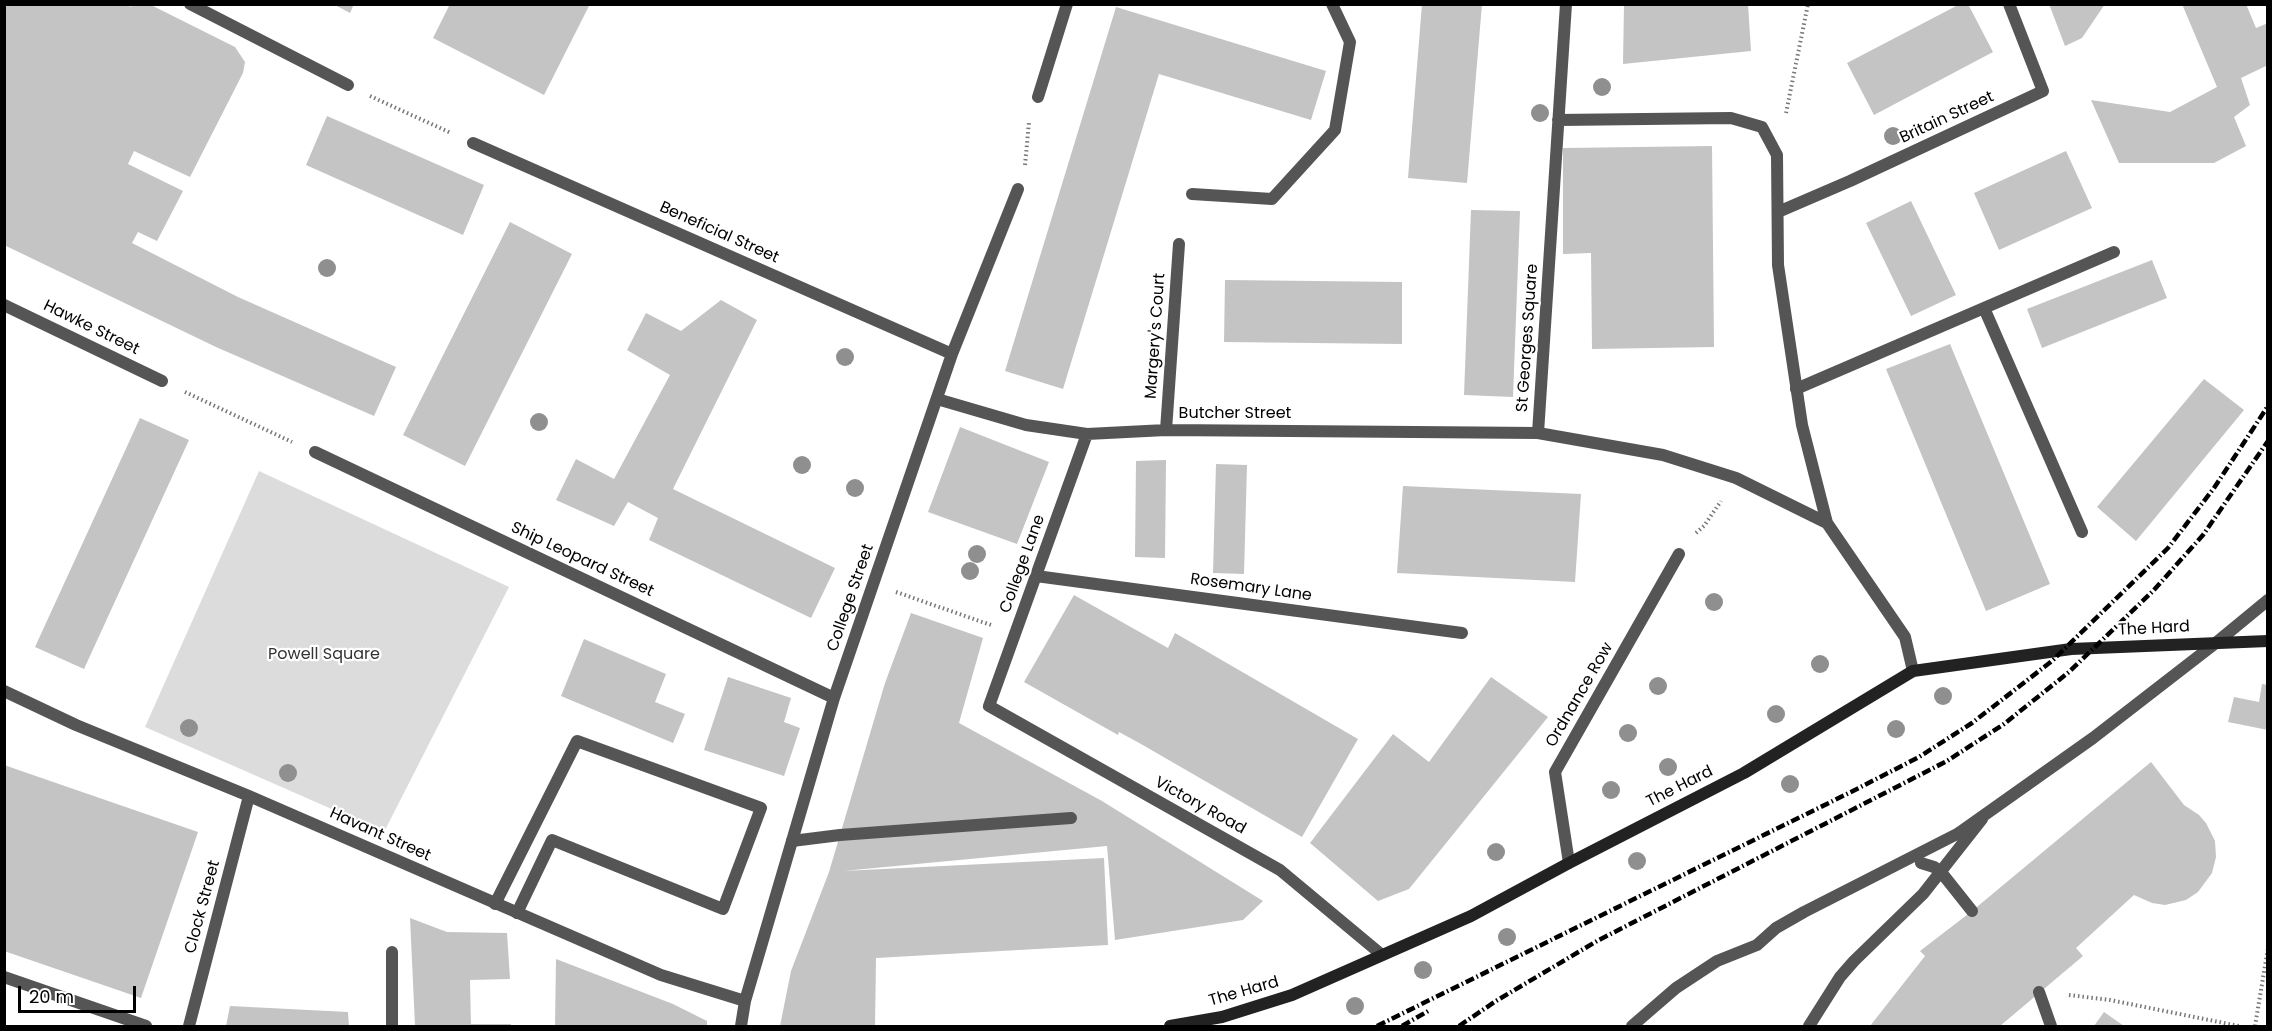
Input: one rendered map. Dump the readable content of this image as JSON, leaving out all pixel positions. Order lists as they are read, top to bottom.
{
  "streets": {
    "main road": ["The Hard"],
    "street": [
      "Britain Street",
      "Beneficial Street",
      "Hawke Street",
      "Margery's Court",
      "St Georges Square",
      "Butcher Street",
      "Ship Leopard Street",
      "College Lane",
      "Rosemary Lane",
      "College Street",
      "Ordnance Row",
      "Victory Road",
      "Havant Street",
      "Clock Street"
    ]
  },
  "crossings": [
    ["Britain Street", "St Georges Square"],
    ["Beneficial Street", "College Street"],
    ["Margery's Court", "Butcher Street"],
    ["St Georges Square", "Butcher Street"],
    ["St Georges Square", "The Hard"],
    ["Butcher Street", "College Lane"],
    ["Butcher Street", "College Street"],
    ["Ship Leopard Street", "College Street"],
    ["College Lane", "Rosemary Lane"],
    ["College Lane", "Victory Road"],
    ["College Street", "Havant Street"],
    ["The Hard", "Ordnance Row"],
    ["The Hard", "Victory Road"],
    ["Havant Street", "Clock Street"]
  ],
  "parks": ["Powell Square"],
  "scale_bar": "20 m"
}
